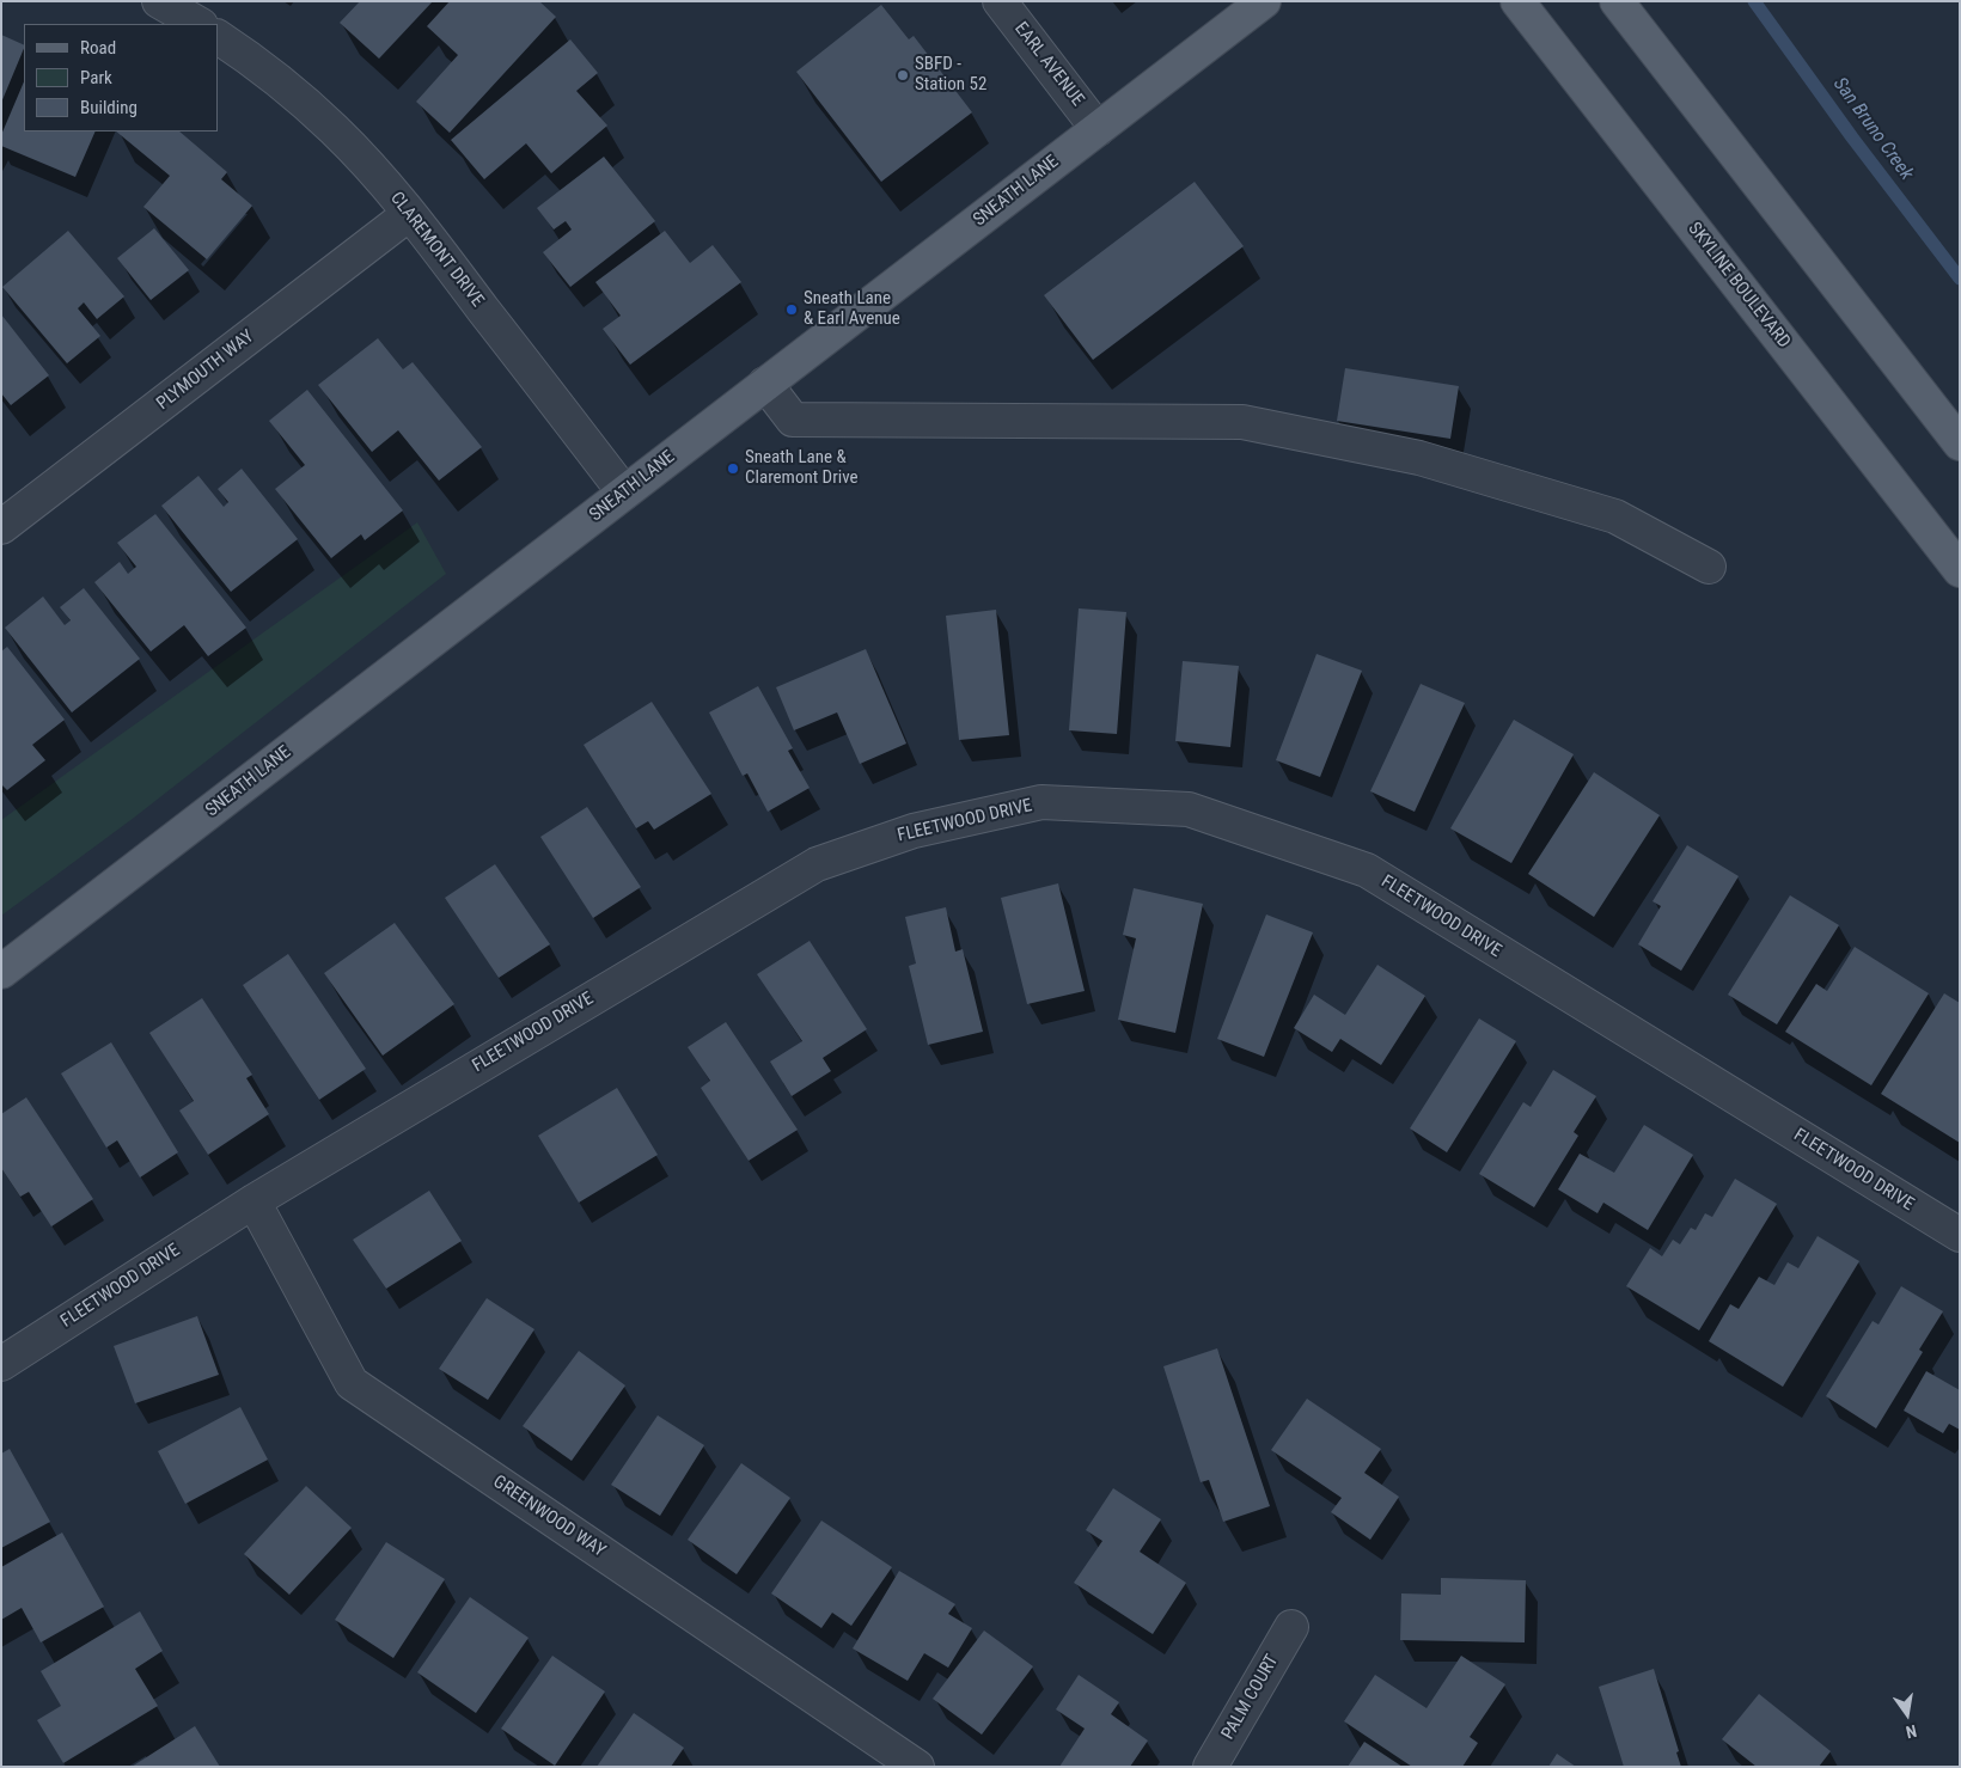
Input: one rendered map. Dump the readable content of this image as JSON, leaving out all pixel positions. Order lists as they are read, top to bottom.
{
  "streets": {
    "main road": ["SNEATH LANE", "SKYLINE BOULEVARD"],
    "street": [
      "EARL AVENUE",
      "CLAREMONT DRIVE",
      "PLYMOUTH WAY",
      "FLEETWOOD DRIVE",
      "GREENWOOD WAY",
      "PALM COURT"
    ]
  },
  "crossings": [
    ["EARL AVENUE", "SNEATH LANE"],
    ["SNEATH LANE", "CLAREMONT DRIVE"],
    ["CLAREMONT DRIVE", "PLYMOUTH WAY"],
    ["FLEETWOOD DRIVE", "GREENWOOD WAY"]
  ],
  "water": ["San Bruno Creek"],
  "places": ["SBFD - Station 52", "Sneath Lane & Earl Avenue", "Sneath Lane & Claremont Drive"],
  "legend": ["Road", "Park", "Building"],
  "north": "bottom"
}
